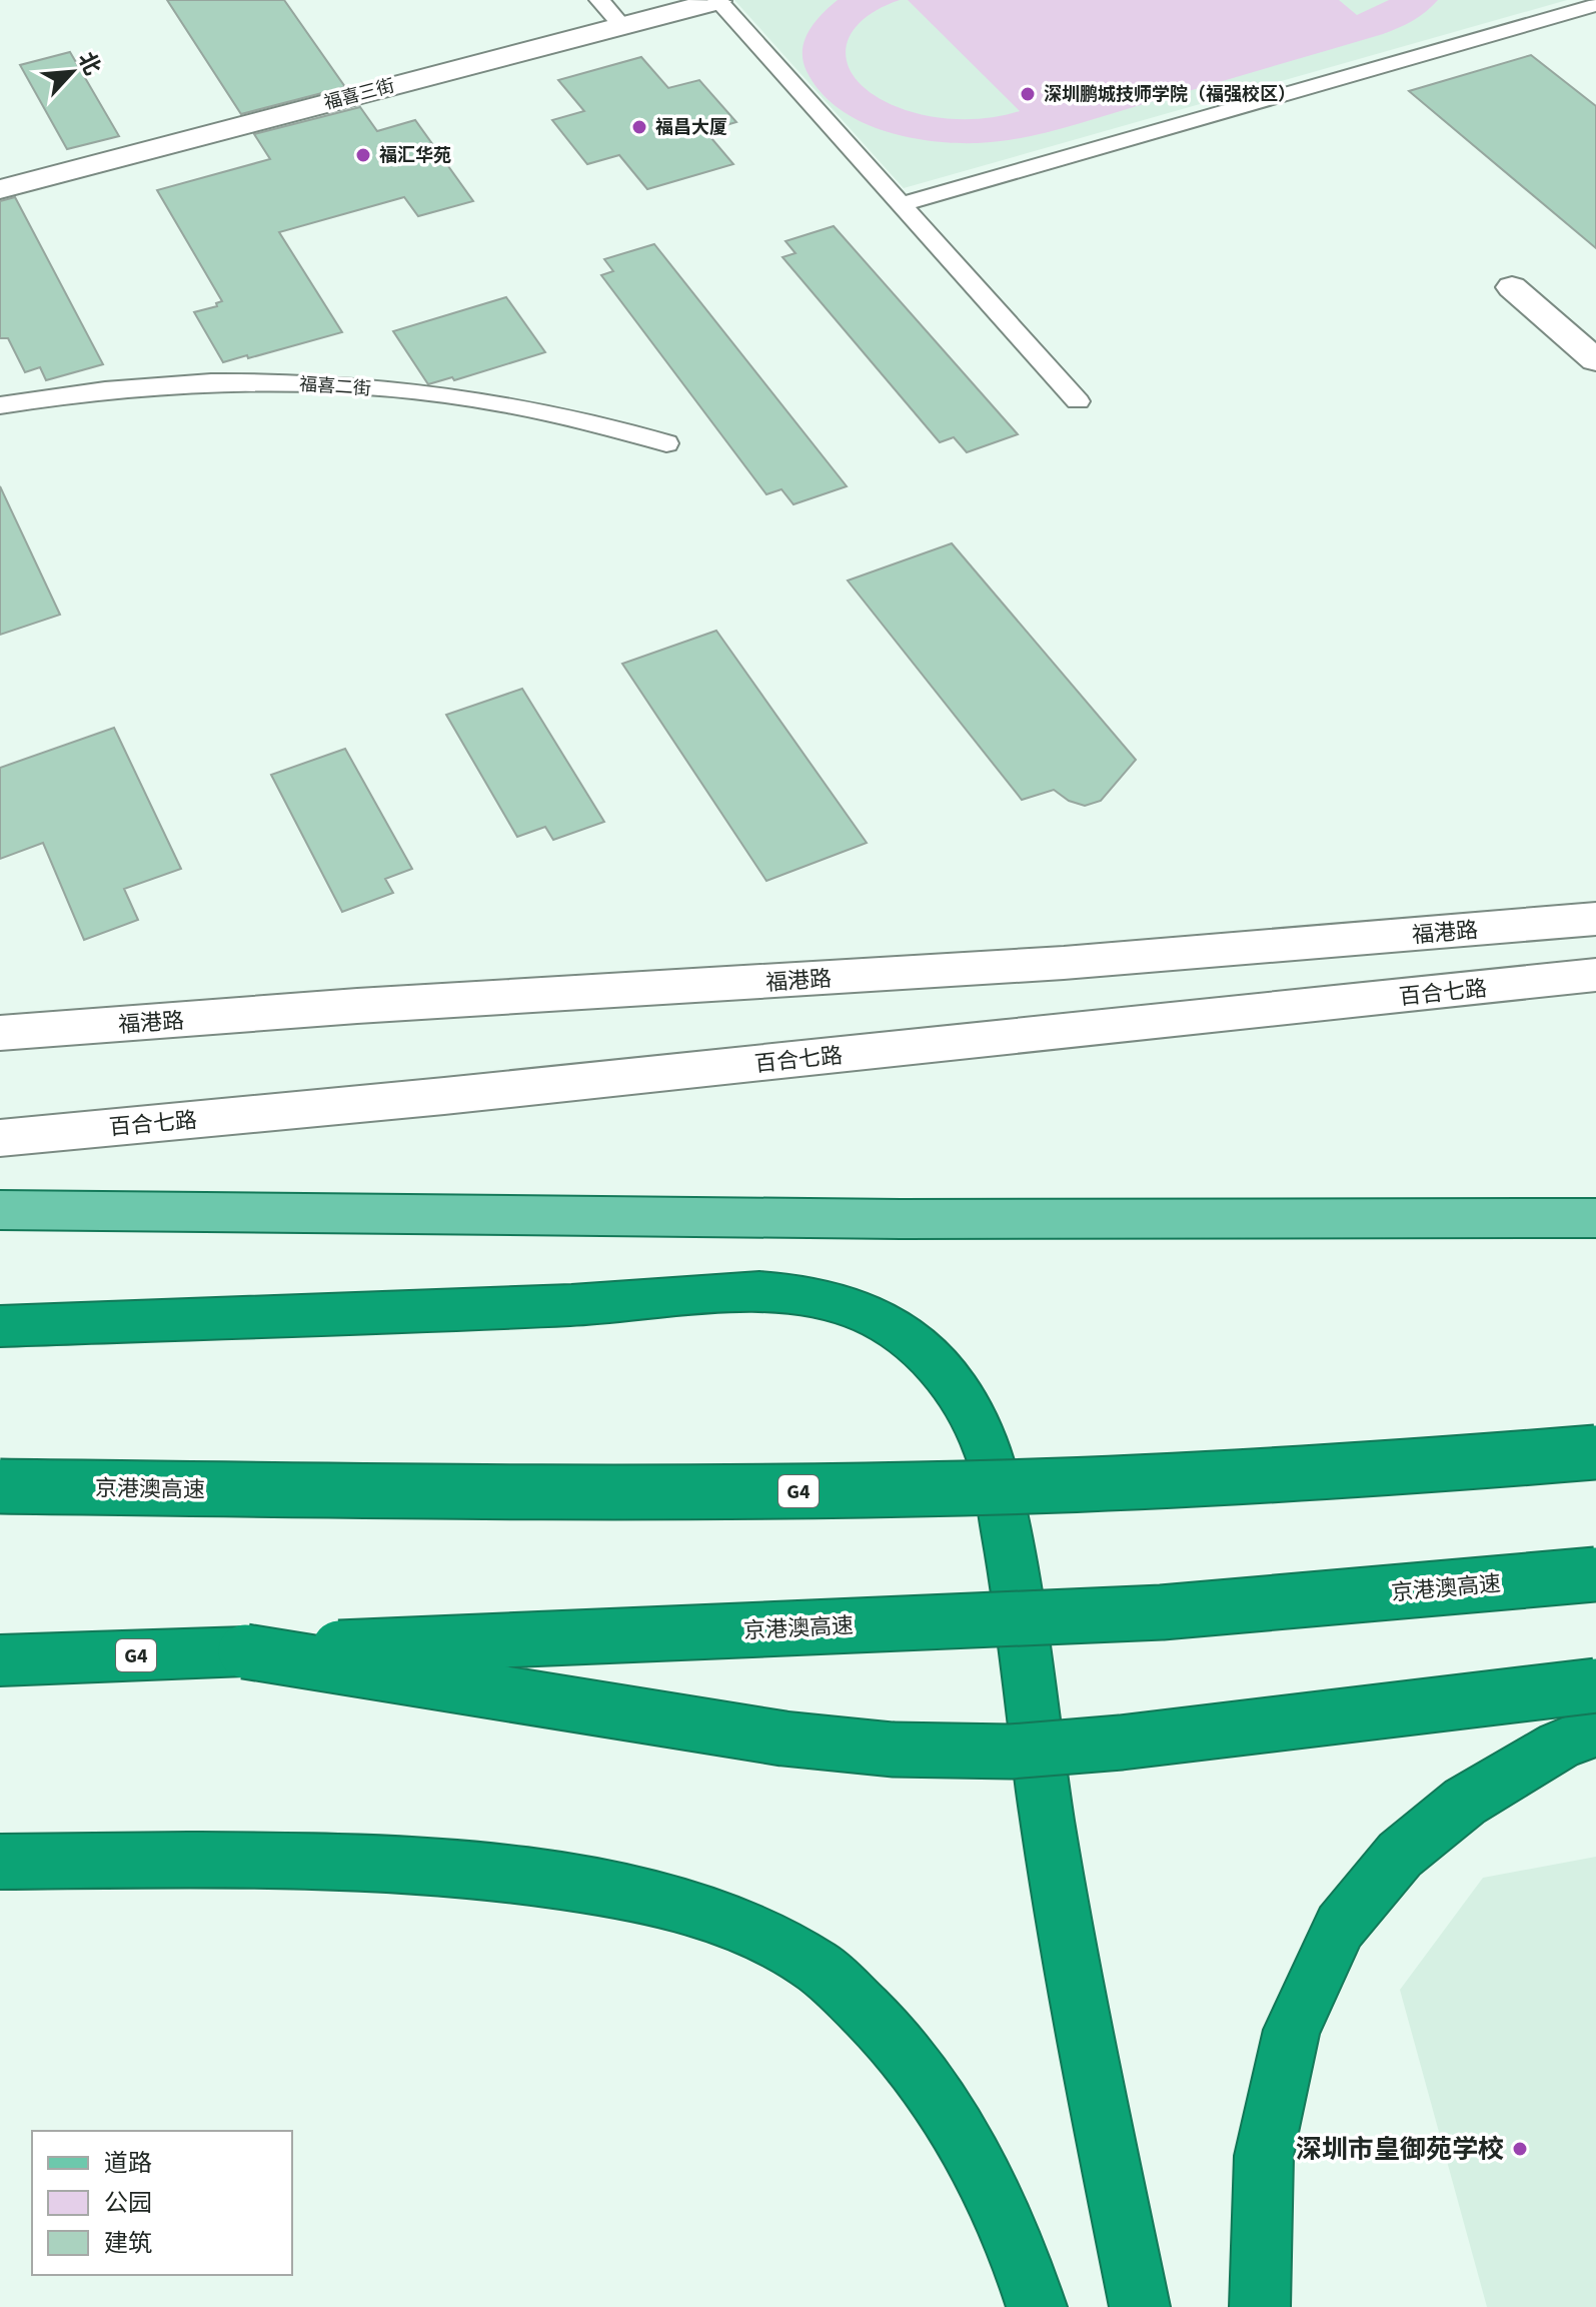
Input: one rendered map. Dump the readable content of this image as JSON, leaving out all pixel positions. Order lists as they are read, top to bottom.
{
  "streets": {
    "highway": ["京港澳高速", "G4"],
    "street": ["福喜三街", "福港路", "百合七路"],
    "lane": ["福喜二街"]
  },
  "places": [
    "深圳鹏城技师学院（福强校区）",
    "福昌大厦",
    "福汇华苑",
    "深圳市皇御苑学校"
  ],
  "legend": ["道路", "公园", "建筑"],
  "north": "top right"
}
